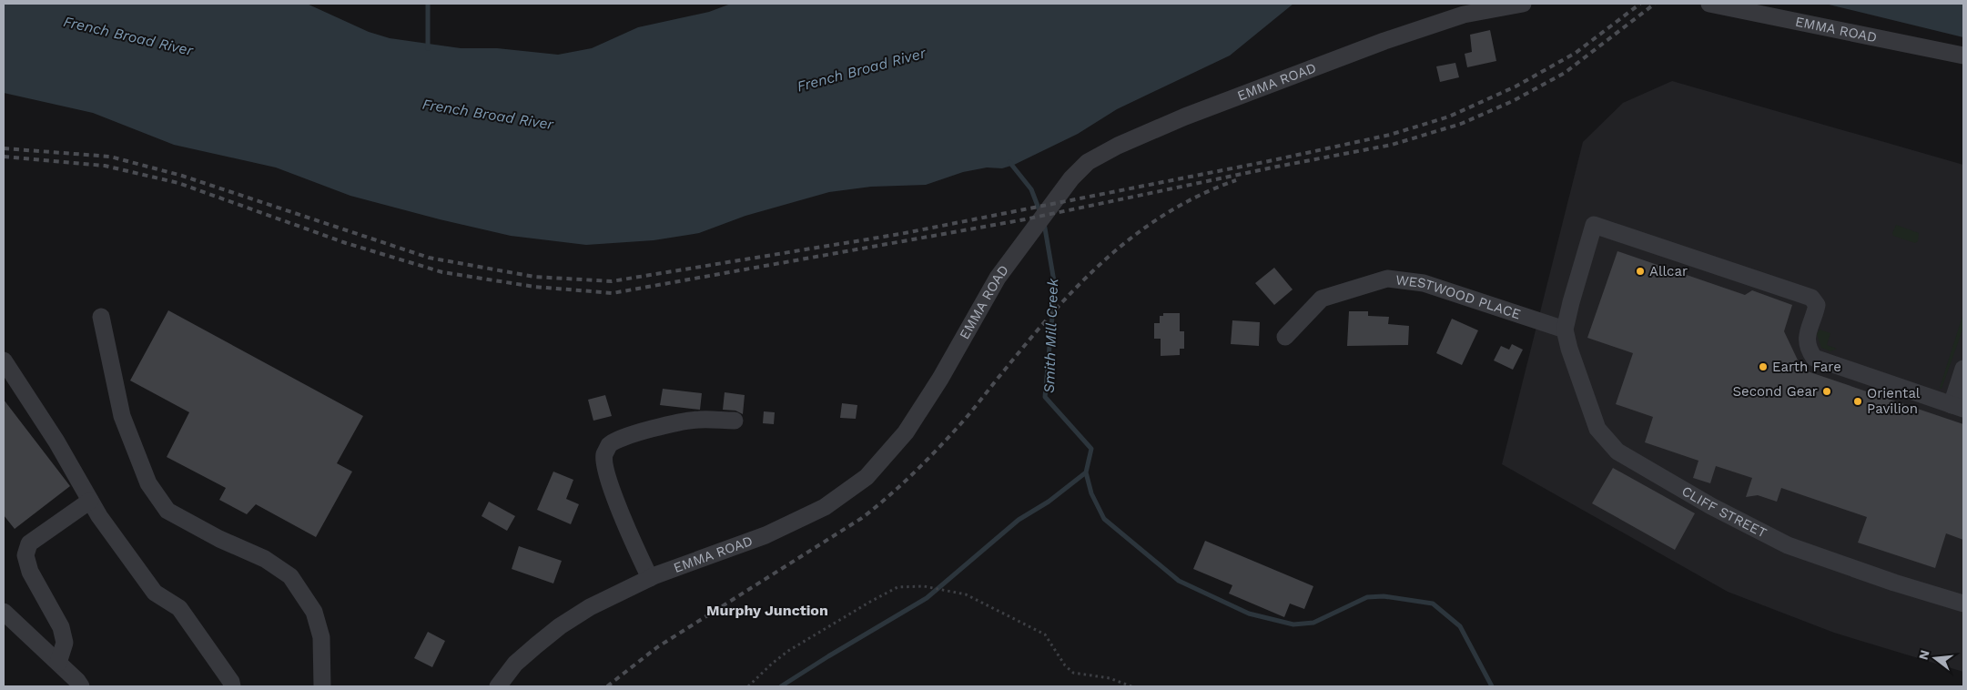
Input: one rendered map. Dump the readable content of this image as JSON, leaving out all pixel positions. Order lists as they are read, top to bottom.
{
  "streets": {
    "street": ["EMMA ROAD", "WESTWOOD PLACE", "CLIFF STREET"]
  },
  "crossings": [
    ["WESTWOOD PLACE", "CLIFF STREET"]
  ],
  "districts": ["Murphy Junction"],
  "water": ["French Broad River", "Smith Mill Creek"],
  "places": [
    "Allcar",
    "Earth Fare",
    "Second Gear",
    "Oriental Pavilion"
  ],
  "north": "left"
}
